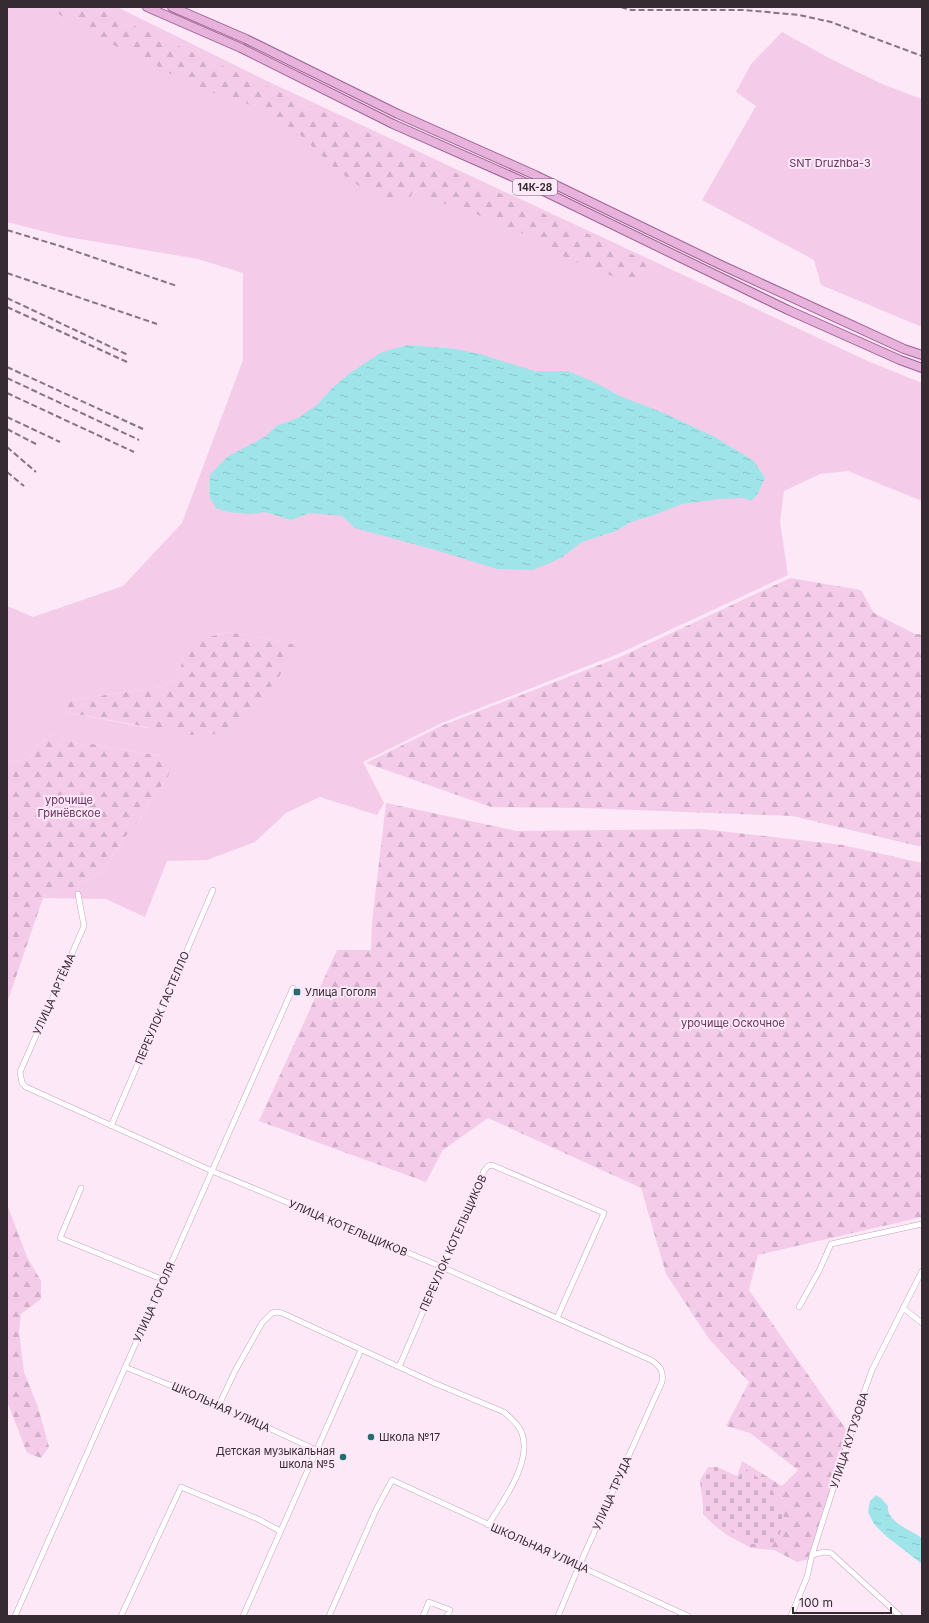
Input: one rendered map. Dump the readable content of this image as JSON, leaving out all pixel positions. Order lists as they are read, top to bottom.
{
  "streets": {
    "main road": ["14К-28"],
    "street": [
      "УЛИЦА АРТЁМА",
      "ПЕРЕУЛОК ГАСТЕЛЛО",
      "УЛИЦА КОТЕЛЬЩИКОВ",
      "ПЕРЕУЛОК КОТЕЛЬЩИКОВ",
      "УЛИЦА ГОГОЛЯ",
      "ШКОЛЬНАЯ УЛИЦА",
      "УЛИЦА КУТУЗОВА",
      "УЛИЦА ТРУДА"
    ]
  },
  "crossings": [
    ["УЛИЦА АРТЁМА", "УЛИЦА КОТЕЛЬЩИКОВ"],
    ["ПЕРЕУЛОК ГАСТЕЛЛО", "УЛИЦА КОТЕЛЬЩИКОВ"],
    ["УЛИЦА КОТЕЛЬЩИКОВ", "ПЕРЕУЛОК КОТЕЛЬЩИКОВ"],
    ["УЛИЦА КОТЕЛЬЩИКОВ", "УЛИЦА ГОГОЛЯ"],
    ["УЛИЦА КОТЕЛЬЩИКОВ", "УЛИЦА ТРУДА"],
    ["УЛИЦА ГОГОЛЯ", "ШКОЛЬНАЯ УЛИЦА"],
    ["ШКОЛЬНАЯ УЛИЦА", "УЛИЦА ТРУДА"]
  ],
  "parks": ["SNT Druzhba-3", "урочище Гринёвское", "урочище Оскочное"],
  "places": {
    "transit": ["Улица Гоголя"],
    "other": ["Школа №17", "Детская музыкальная школа №5"]
  },
  "scale_bar": "100 m"
}
